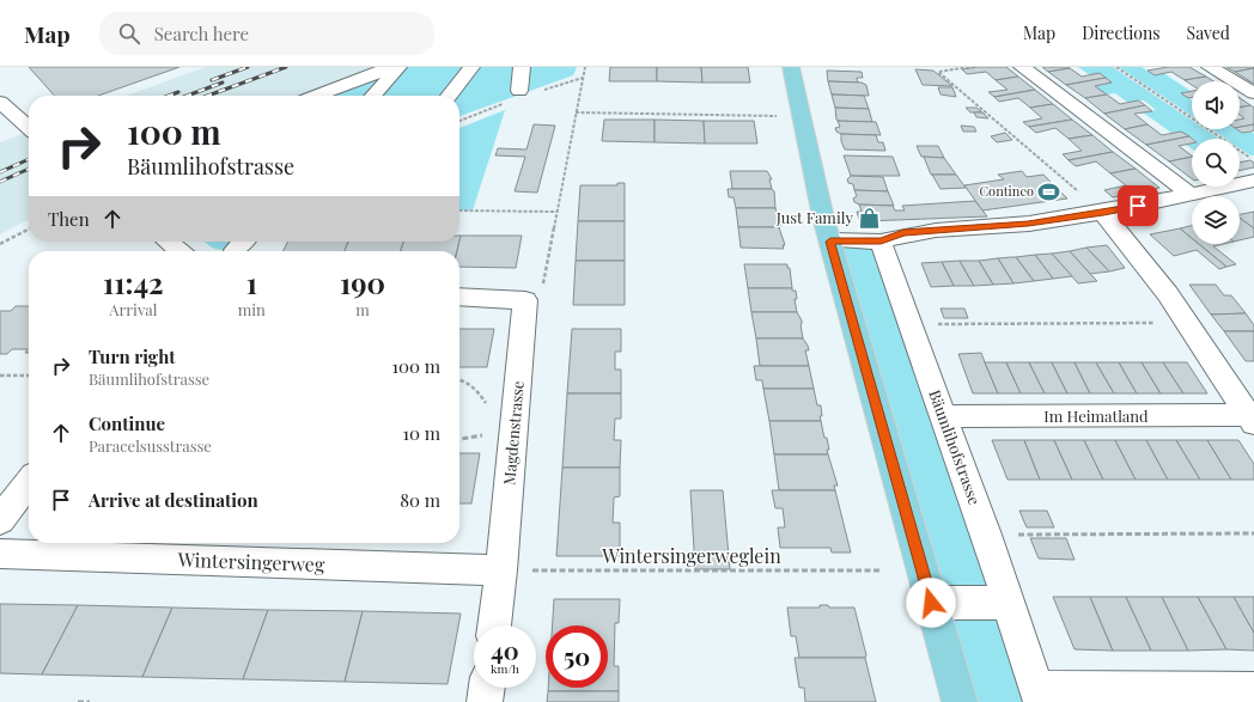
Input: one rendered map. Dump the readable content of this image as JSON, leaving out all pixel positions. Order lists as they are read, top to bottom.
{
  "streets": {
    "street": [
      "Im Heimatland",
      "Magdenstrasse",
      "Bäumlihofstrasse",
      "Wintersingerweg"
    ],
    "path": ["Wintersingerweglein"]
  },
  "crossings": [
    ["Im Heimatland", "Bäumlihofstrasse"],
    ["Magdenstrasse", "Wintersingerweglein"],
    ["Magdenstrasse", "Wintersingerweg"],
    ["Wintersingerweglein", "Wintersingerweg"]
  ],
  "places": {
    "sports": ["Contineo"],
    "shop": ["Just Family"]
  },
  "page": {
    "header": "Map",
    "search": "Search here",
    "nav": ["Map", "Directions", "Saved"],
    "turn": ["100 m", "Bäumlihofstrasse"],
    "then": "Then",
    "eta": [
      "11:42",
      "Arrival",
      "1",
      "min",
      "190",
      "m"
    ],
    "list": [
      {
        "name": "Turn right",
        "note": "Bäumlihofstrasse",
        "value": "100 m"
      },
      {
        "name": "Continue",
        "note": "Paracelsusstrasse",
        "value": "10 m"
      },
      {
        "name": "Arrive at destination",
        "value": "80 m"
      }
    ],
    "speed": "40 km/h",
    "limit": "50"
  }
}
